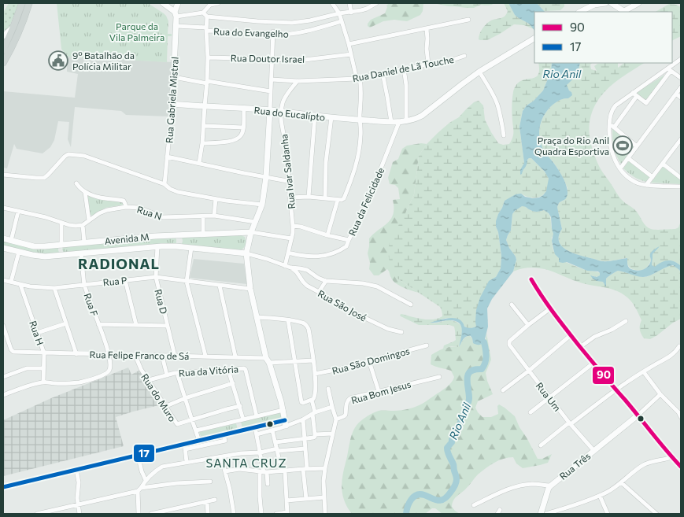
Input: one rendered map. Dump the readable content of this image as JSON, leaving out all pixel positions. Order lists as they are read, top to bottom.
{
  "streets": {
    "street": [
      "Rua do Evangelho",
      "Rua Doutor Israel",
      "Rua Daniel de Lã Touche",
      "Rua Gabriela Mistral",
      "Rua do Eucalípto",
      "Rua Ivar Saldanha",
      "Rua da Felicidade",
      "Rua N",
      "Avenida M",
      "Rua P",
      "Rua D",
      "Rua F",
      "Rua São José",
      "Rua H",
      "Rua Felipe Franco de Sá",
      "Rua São Domingos",
      "Rua da Vitória",
      "Rua Bom Jesus",
      "Rua Um",
      "Rua do Muro",
      "Rua Três"
    ]
  },
  "crossings": [
    ["Rua do Evangelho", "Rua Gabriela Mistral"],
    ["Rua Daniel de Lã Touche", "Rua Ivar Saldanha"],
    ["Rua Gabriela Mistral", "Rua do Eucalípto"],
    ["Rua do Eucalípto", "Rua Ivar Saldanha"],
    ["Rua do Eucalípto", "Rua da Felicidade"],
    ["Rua Ivar Saldanha", "Rua da Felicidade"],
    ["Avenida M", "Rua D"],
    ["Avenida M", "Rua F"],
    ["Rua P", "Rua D"],
    ["Rua P", "Rua F"],
    ["Rua P", "Rua H"],
    ["Rua D", "Rua Felipe Franco de Sá"],
    ["Rua F", "Rua Felipe Franco de Sá"],
    ["Rua H", "Rua Felipe Franco de Sá"],
    ["Rua Felipe Franco de Sá", "Rua do Muro"],
    ["Rua da Vitória", "Rua do Muro"],
    ["Rua Um", "Rua Três"]
  ],
  "districts": ["RADIONAL", "SANTA CRUZ"],
  "water": ["Rio Anil"],
  "parks": ["Parque da Vila Palmeira"],
  "places": {
    "public building": ["9º Batalhão da Polícia Militar"],
    "sports": ["Praça do Rio Anil Quadra Esportiva"]
  },
  "lines": ["transit line 90", "transit line 17"],
  "legend": ["90", "17"]
}
